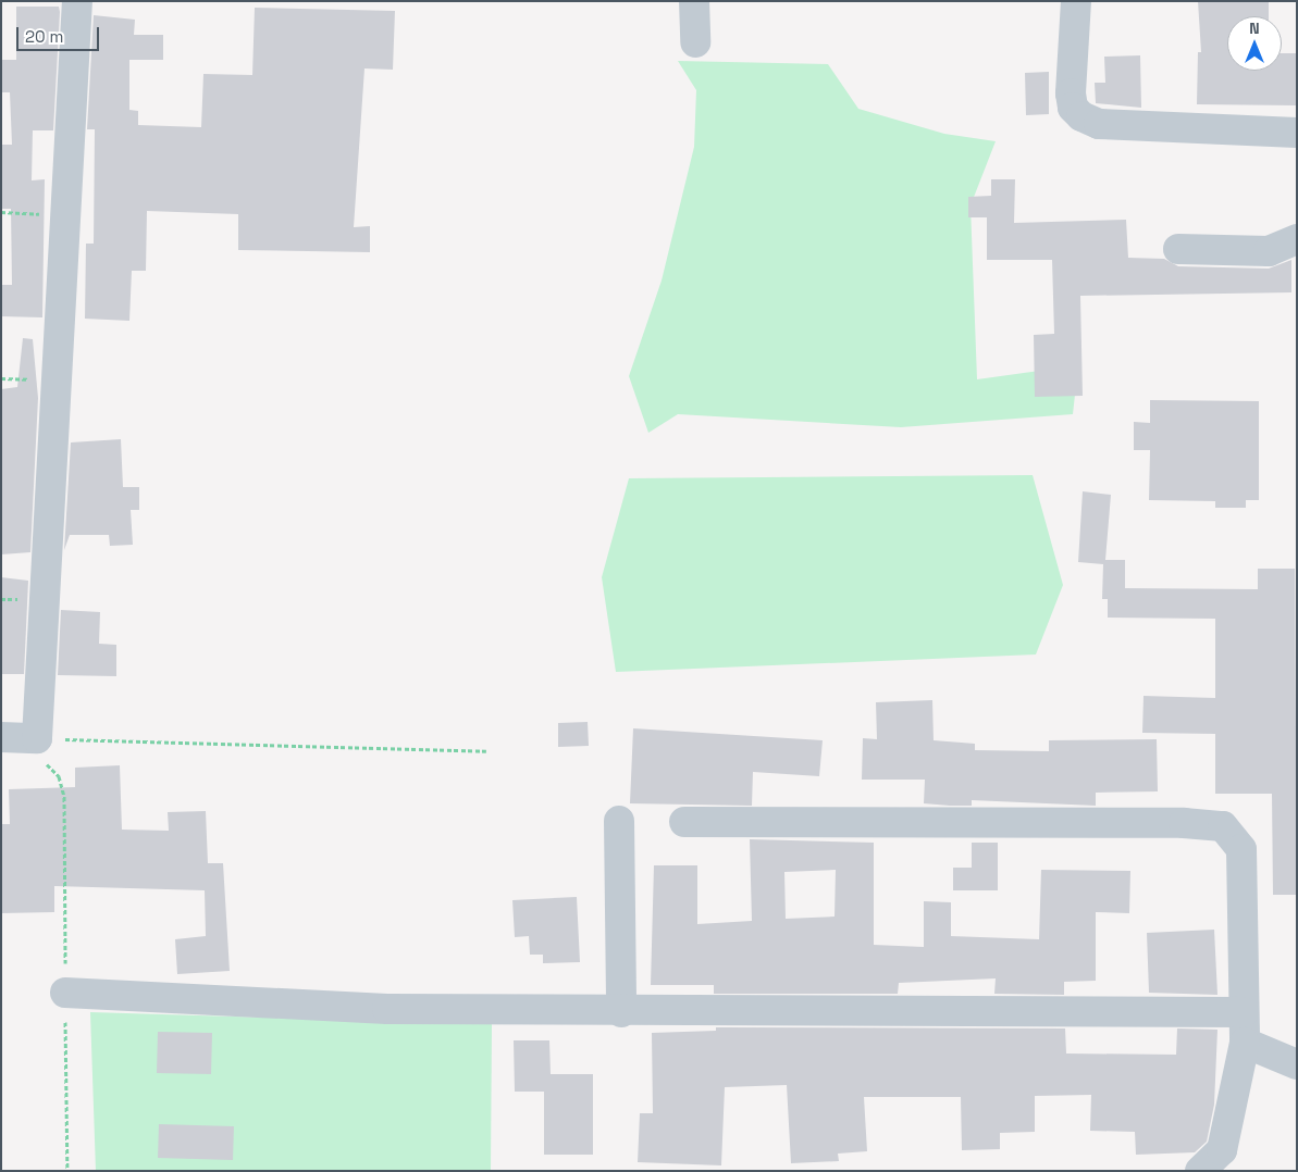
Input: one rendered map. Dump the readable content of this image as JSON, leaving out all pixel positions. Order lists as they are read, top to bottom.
{
  "scale_bar": "20 m",
  "north": "top"
}
